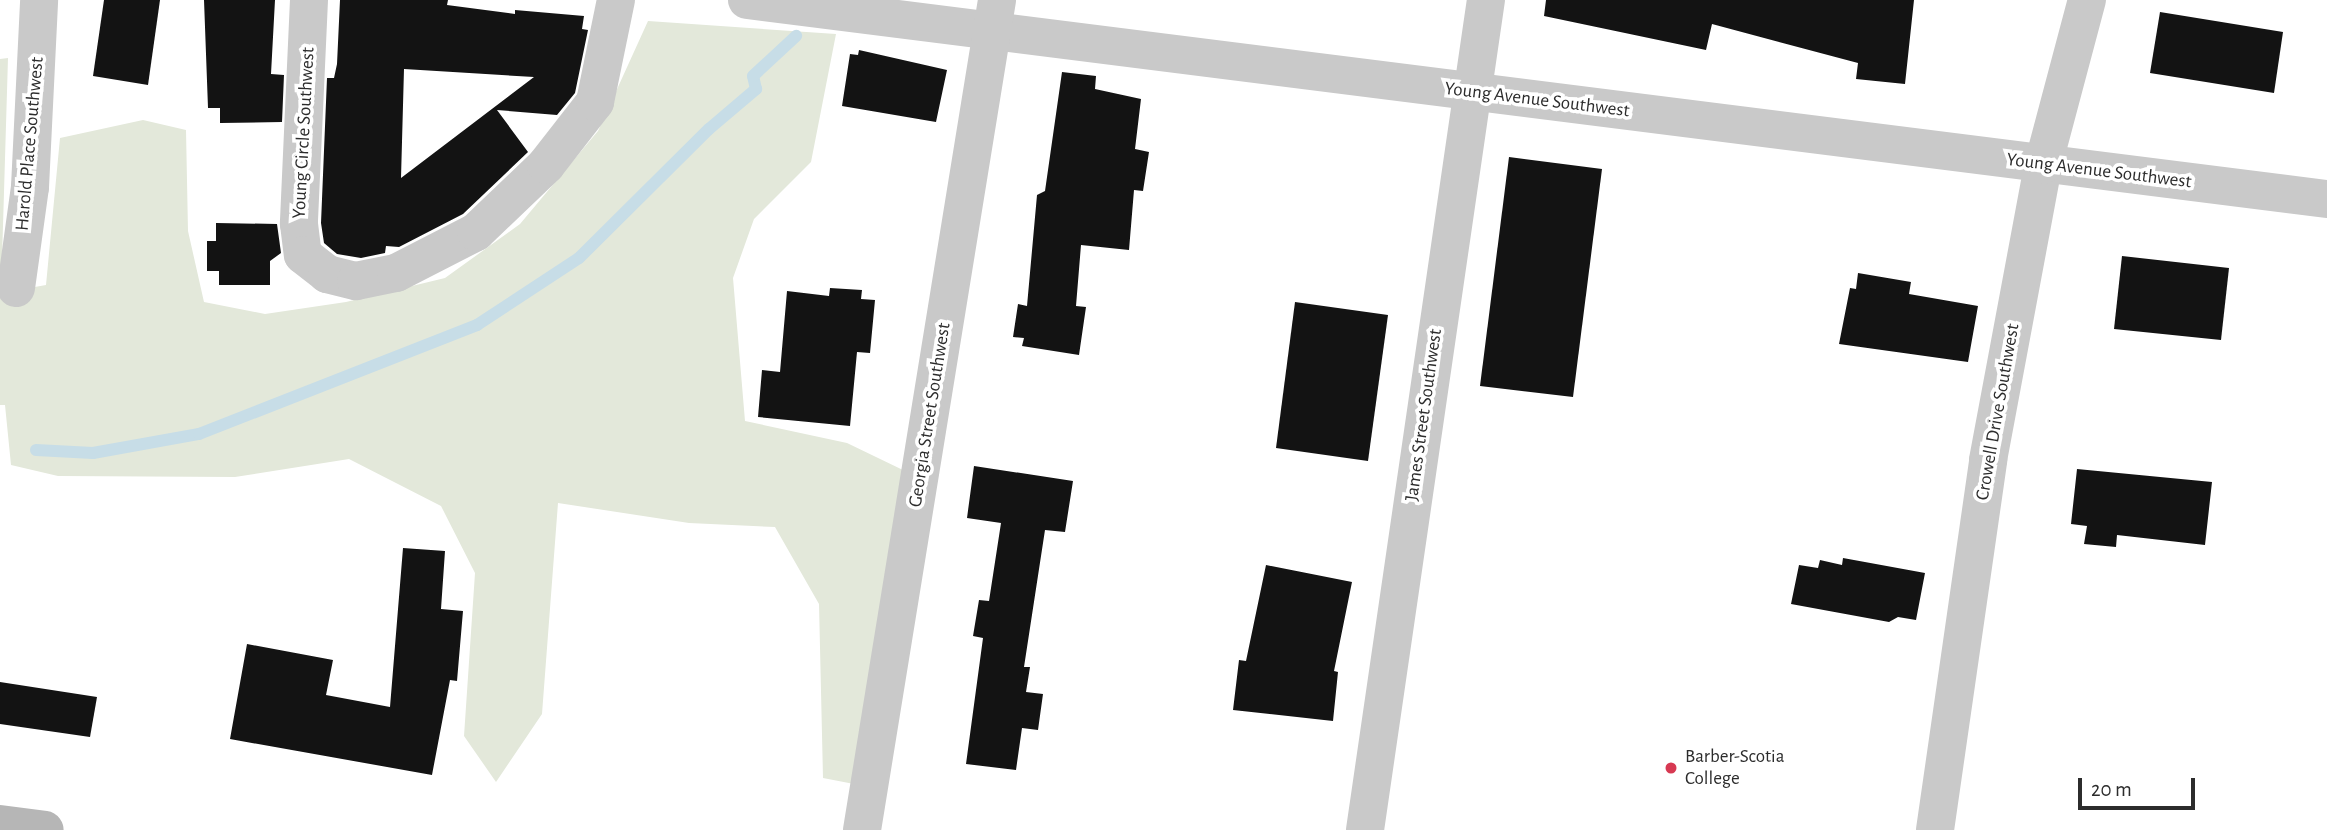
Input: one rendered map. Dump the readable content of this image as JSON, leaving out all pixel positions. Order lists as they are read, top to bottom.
{
  "streets": {
    "street": [
      "Young Avenue Southwest",
      "Young Circle Southwest",
      "Harold Place Southwest",
      "Crowell Drive Southwest",
      "Georgia Street Southwest",
      "James Street Southwest"
    ]
  },
  "crossings": [
    ["Young Avenue Southwest", "Crowell Drive Southwest"],
    ["Young Avenue Southwest", "Georgia Street Southwest"],
    ["Young Avenue Southwest", "James Street Southwest"]
  ],
  "places": ["Barber-Scotia College"],
  "scale_bar": "20 m"
}
